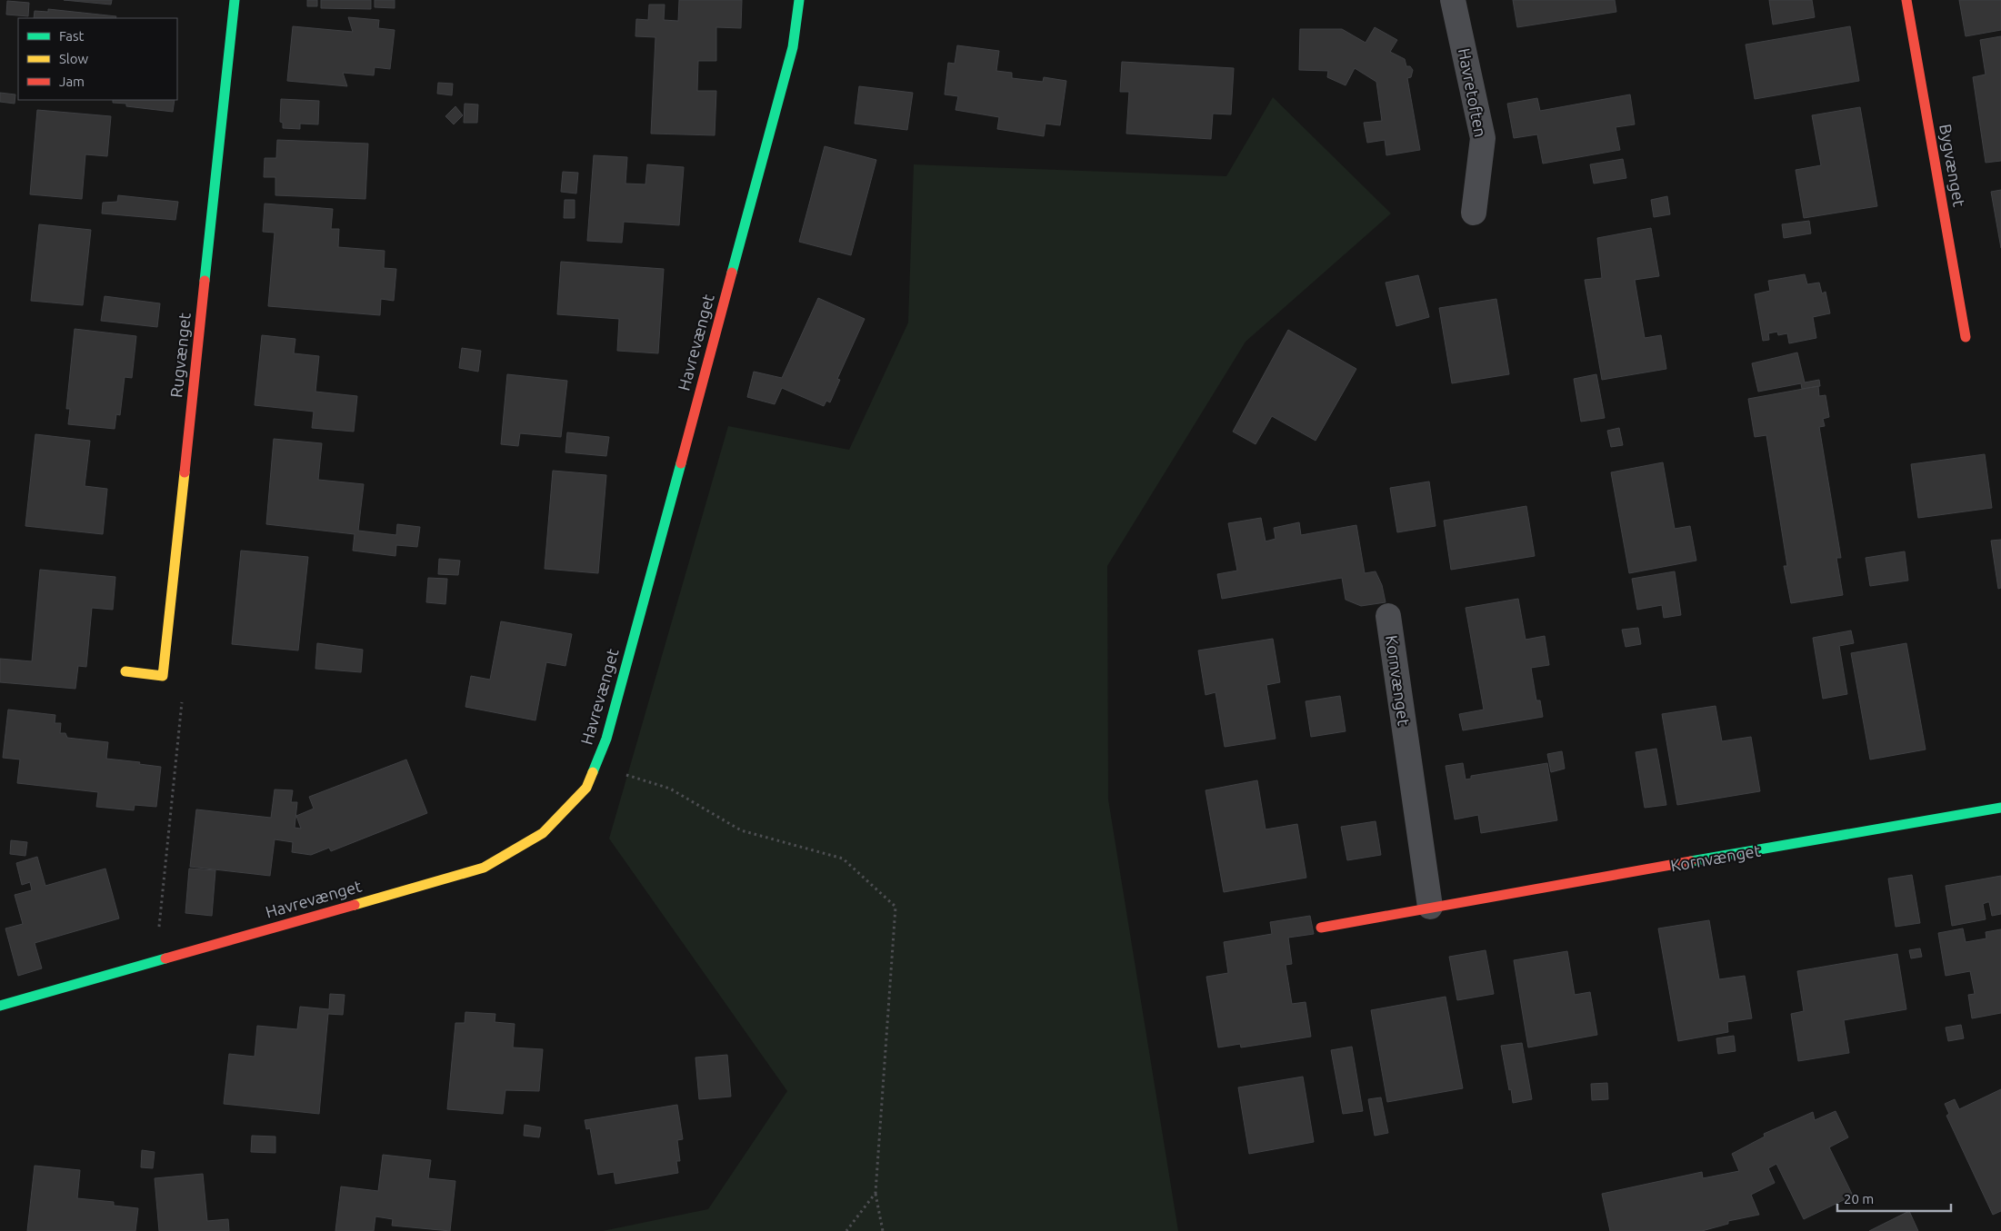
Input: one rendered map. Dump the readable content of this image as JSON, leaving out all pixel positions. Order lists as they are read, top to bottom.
{
  "streets": {
    "street": [
      "Havretoften",
      "Bygvænget",
      "Havrevænget",
      "Rugvænget",
      "Kornvænget"
    ]
  },
  "legend": ["Fast", "Slow", "Jam"],
  "scale_bar": "20 m"
}
